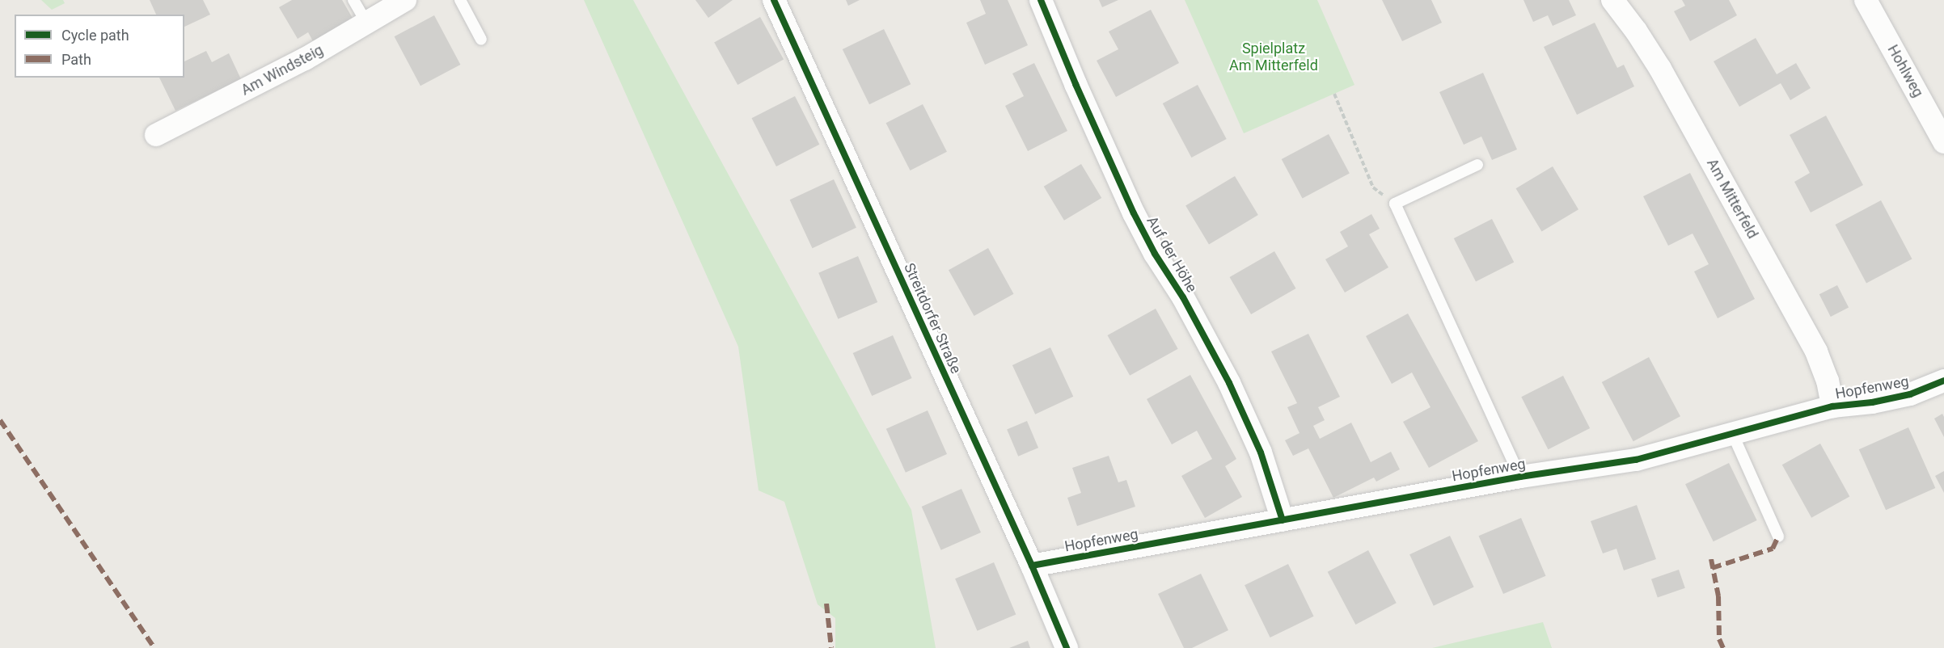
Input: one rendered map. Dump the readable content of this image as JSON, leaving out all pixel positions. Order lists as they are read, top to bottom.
{
  "streets": {
    "street": [
      "Am Windsteig",
      "Hohlweg",
      "Am Mitterfeld",
      "Auf der Höhe",
      "Streitdorfer Straße",
      "Hopfenweg"
    ]
  },
  "crossings": [
    ["Am Mitterfeld", "Hopfenweg"],
    ["Auf der Höhe", "Hopfenweg"],
    ["Streitdorfer Straße", "Hopfenweg"]
  ],
  "parks": ["Spielplatz Am Mitterfeld"],
  "legend": ["Cycle path", "Path"]
}
